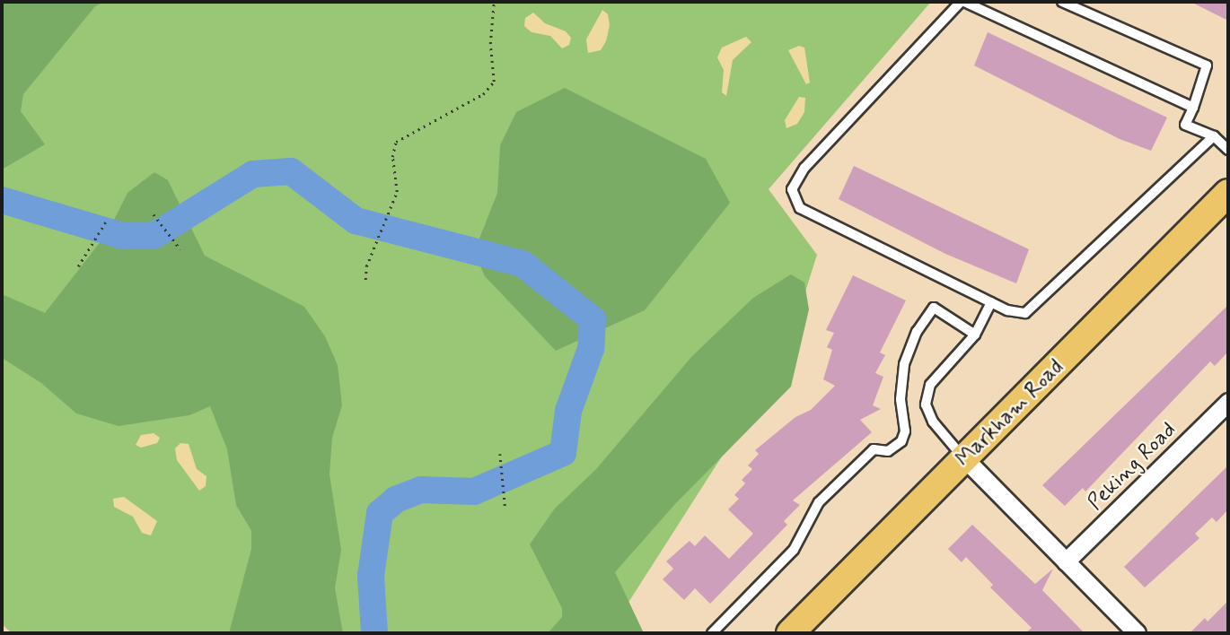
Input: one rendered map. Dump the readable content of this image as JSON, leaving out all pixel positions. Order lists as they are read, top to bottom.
{
  "streets": {
    "main road": ["Markham Road"],
    "street": ["Peking Road"]
  }
}
